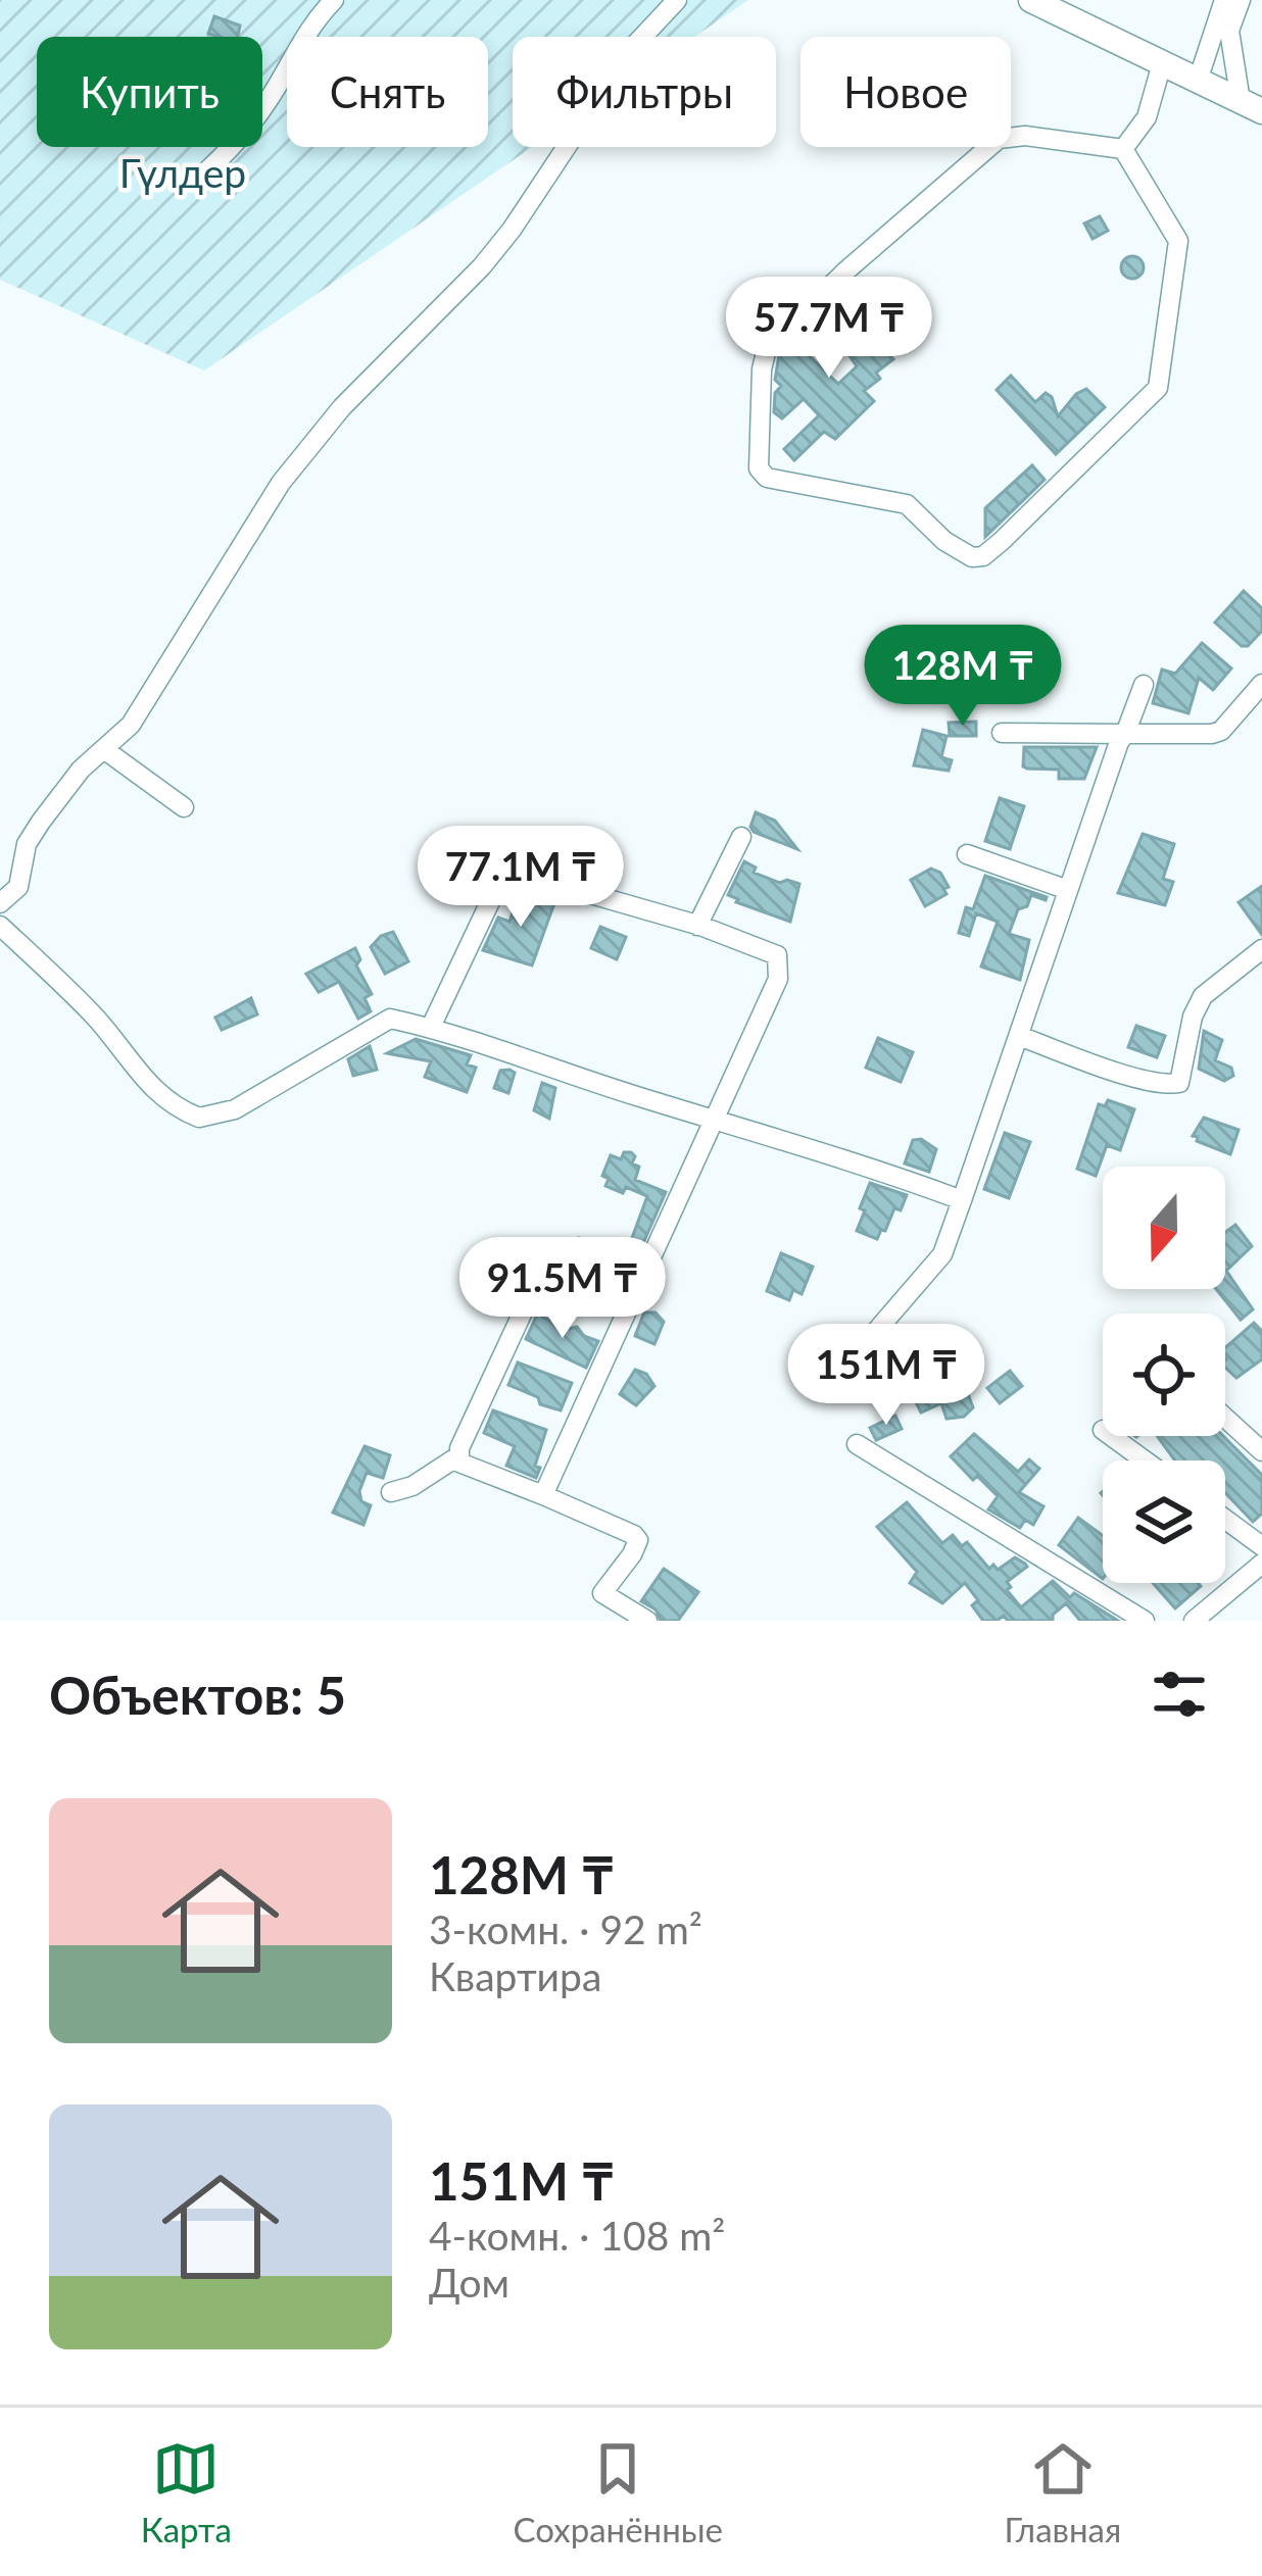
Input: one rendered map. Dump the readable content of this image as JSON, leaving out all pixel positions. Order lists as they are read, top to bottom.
{
  "parks": ["Гүлдер"],
  "north": "bottom",
  "page": {
    "chip": [
      "Купить",
      "Снять",
      "Фильтры",
      "Новое"
    ],
    "price": [
      "57.7M ₸",
      "128M ₸",
      "77.1M ₸",
      "91.5M ₸",
      "151M ₸"
    ],
    "heading": "Объектов: 5",
    "list": [
      {
        "name": "128M ₸",
        "note": "3-комн. · 92 m² · Квартира"
      },
      {
        "name": "151M ₸",
        "note": "4-комн. · 108 m² · Дом"
      }
    ],
    "tabs": ["Карта", "Сохранённые", "Главная"]
  }
}
